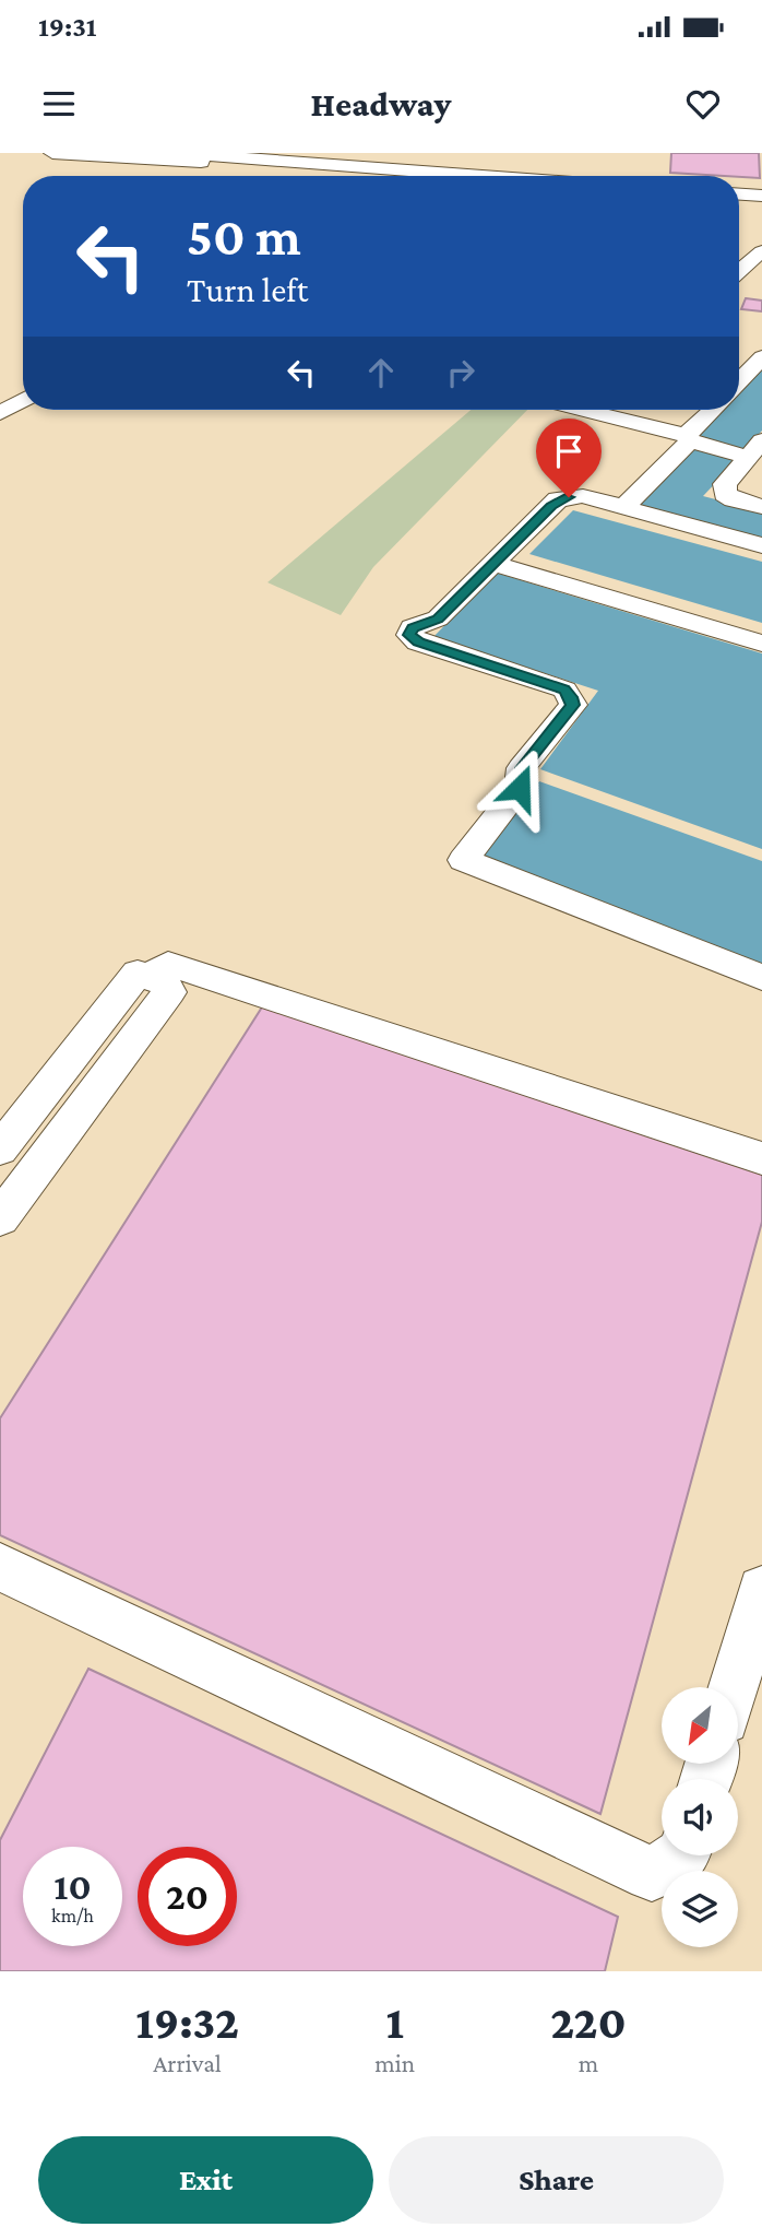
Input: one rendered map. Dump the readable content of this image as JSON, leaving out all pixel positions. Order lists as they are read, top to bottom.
{
  "north": "bottom left",
  "page": {
    "status": "19:31",
    "header": "Headway",
    "turn": ["50 m", "Turn left"],
    "speed": "10 km/h",
    "limit": "20",
    "eta": [
      "19:32",
      "Arrival",
      "1",
      "min",
      "220",
      "m"
    ],
    "buttons": ["Exit", "Share"]
  }
}
